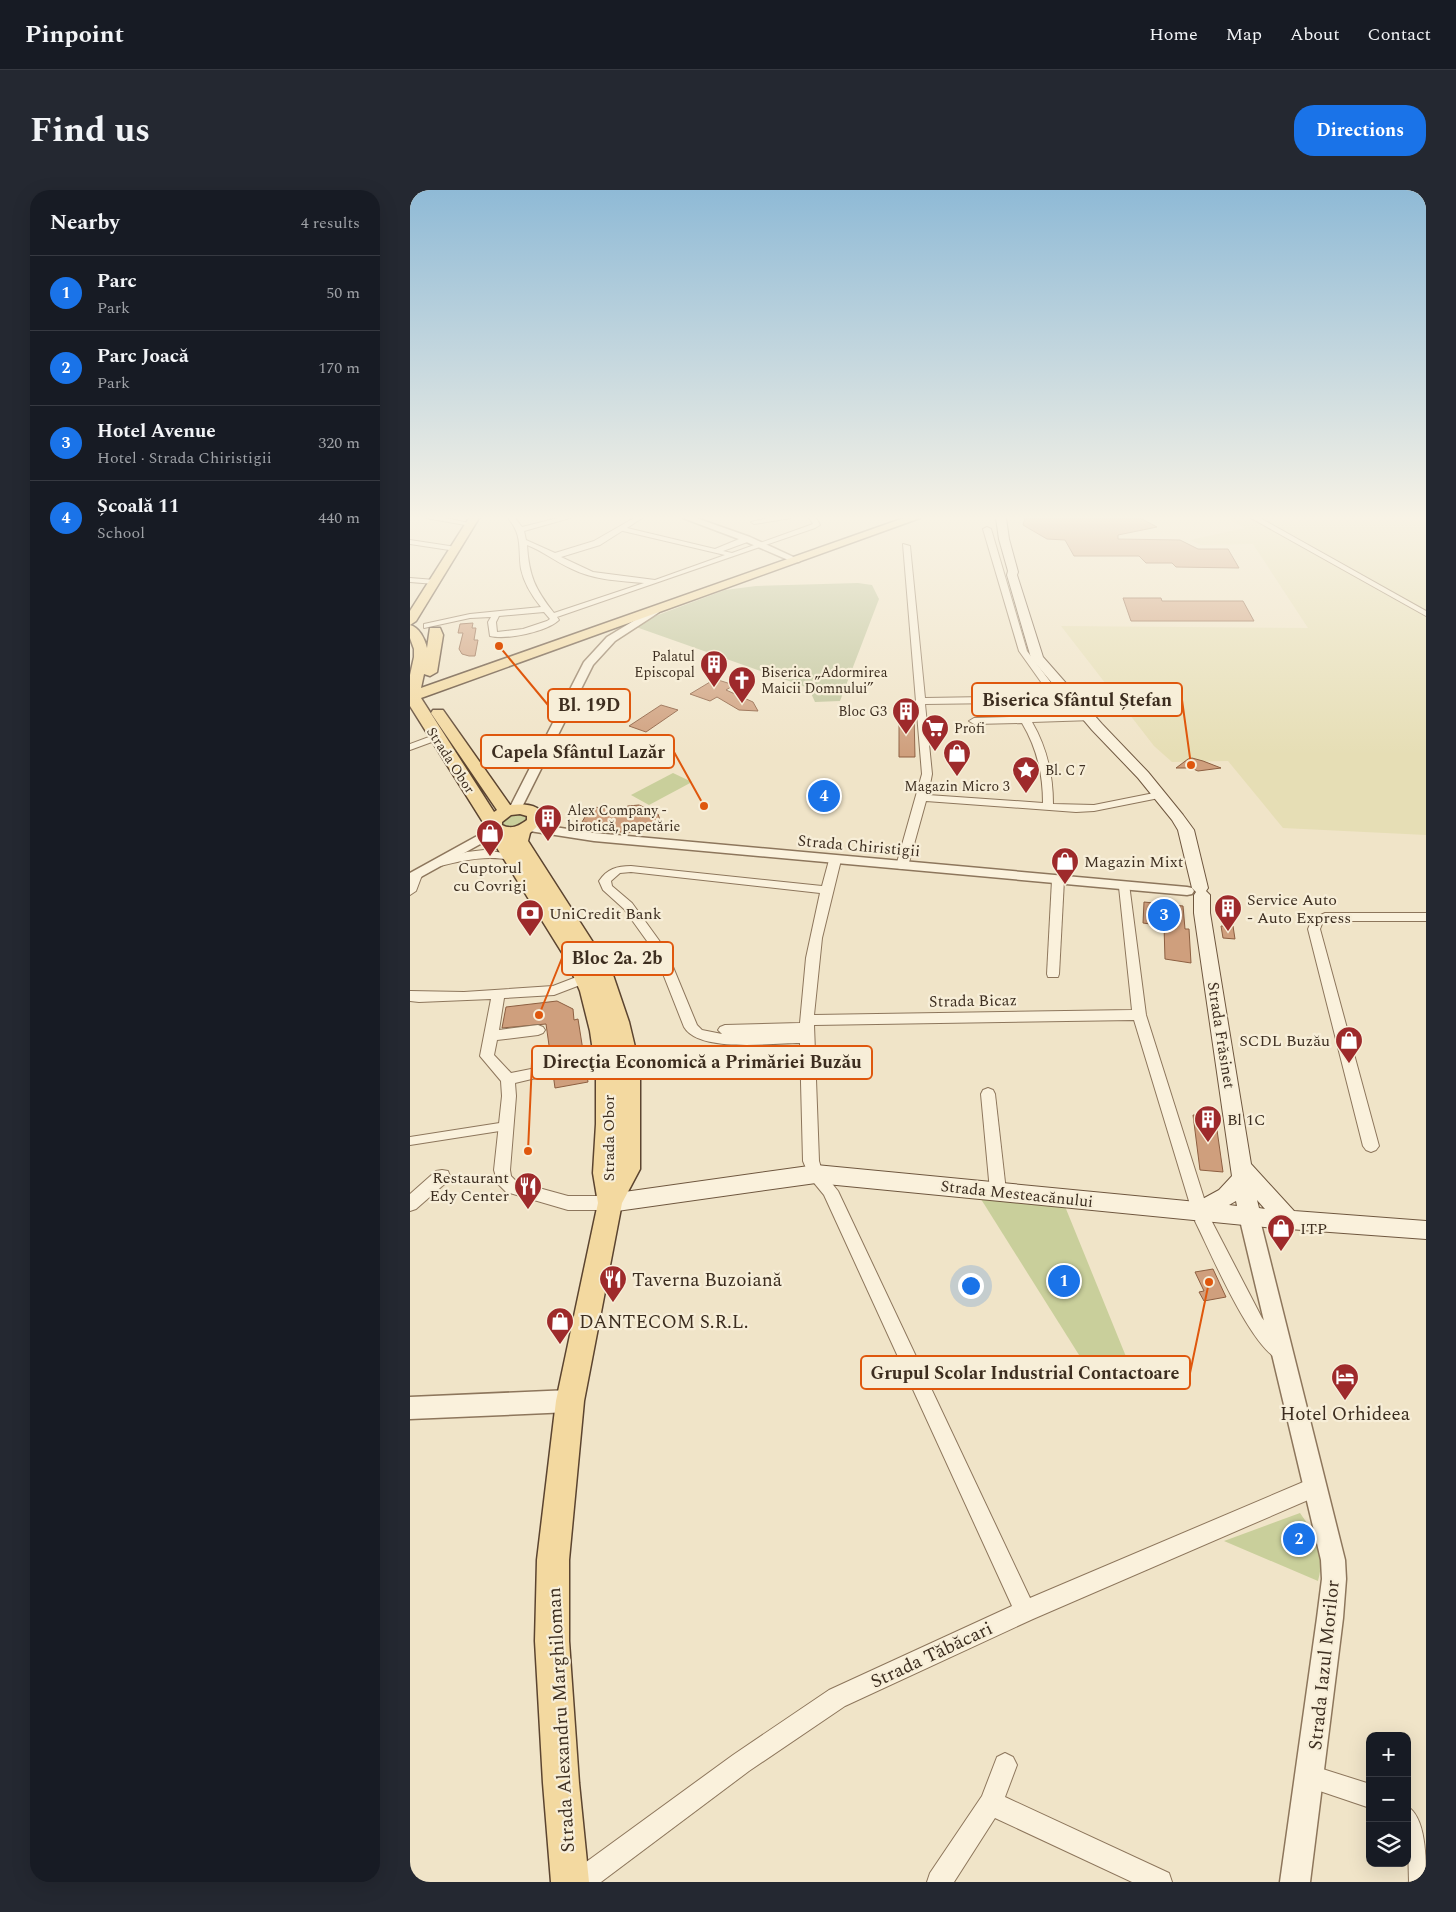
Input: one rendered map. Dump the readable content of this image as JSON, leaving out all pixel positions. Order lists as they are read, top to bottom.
{
  "streets": {
    "main road": [
      "Strada Obor",
      "Strada Frăsinet",
      "Strada Mesteacănului",
      "Strada Alexandru Marghiloman"
    ],
    "street": [
      "Strada Chiristigii",
      "Strada Bicaz",
      "Strada Tăbăcari",
      "Strada Iazul Morilor"
    ]
  },
  "crossings": [
    ["Strada Obor", "Strada Chiristigii"],
    ["Strada Obor", "Strada Mesteacănului"],
    ["Strada Obor", "Strada Alexandru Marghiloman"],
    ["Strada Chiristigii", "Strada Frăsinet"],
    ["Strada Frăsinet", "Strada Mesteacănului"],
    ["Strada Frăsinet", "Strada Iazul Morilor"],
    ["Strada Mesteacănului", "Strada Iazul Morilor"],
    ["Strada Mesteacănului", "Strada Alexandru Marghiloman"],
    ["Strada Tăbăcari", "Strada Iazul Morilor"]
  ],
  "places": {
    "other": [
      "Bl. 19D",
      "Biserica Sfântul Ștefan",
      "Capela Sfântul Lazăr",
      "Bloc 2a. 2b",
      "Direcţia Economică a Primăriei Buzău",
      "Grupul Scolar Industrial Contactoare"
    ],
    "building": [
      "Palatul Episcopal",
      "Bloc G3",
      "Alex Company - birotică, papetărie",
      "Service Auto - Auto Express",
      "Bl 1C"
    ],
    "church": ["Biserica „Adormirea Maicii Domnului”"],
    "supermarket": ["Profi"],
    "shop": [
      "Magazin Micro 3",
      "Cuptorul cu Covrigi",
      "Magazin Mixt",
      "SCDL Buzău",
      "ITP",
      "DANTECOM S.R.L."
    ],
    "place": ["Bl. C 7"],
    "bank": ["UniCredit Bank"],
    "restaurant": ["Restaurant Edy Center", "Taverna Buzoiană"],
    "hotel": ["Hotel Orhideea"]
  },
  "page": {
    "header": "Pinpoint",
    "nav": [
      "Home",
      "Map",
      "About",
      "Contact"
    ],
    "title": "Find us",
    "buttons": "Directions",
    "heading": ["Nearby", "4 results"],
    "list": [
      {
        "mark": "1",
        "name": "Parc",
        "note": "Park",
        "value": "50 m"
      },
      {
        "mark": "2",
        "name": "Parc Joacă",
        "note": "Park",
        "value": "170 m"
      },
      {
        "mark": "3",
        "name": "Hotel Avenue",
        "note": "Hotel · Strada Chiristigii",
        "value": "320 m"
      },
      {
        "mark": "4",
        "name": "Școală 11",
        "note": "School",
        "value": "440 m"
      }
    ],
    "pins": [
      "4",
      "3",
      "1",
      "2"
    ],
    "map_buttons": ["+", "−"]
  }
}
